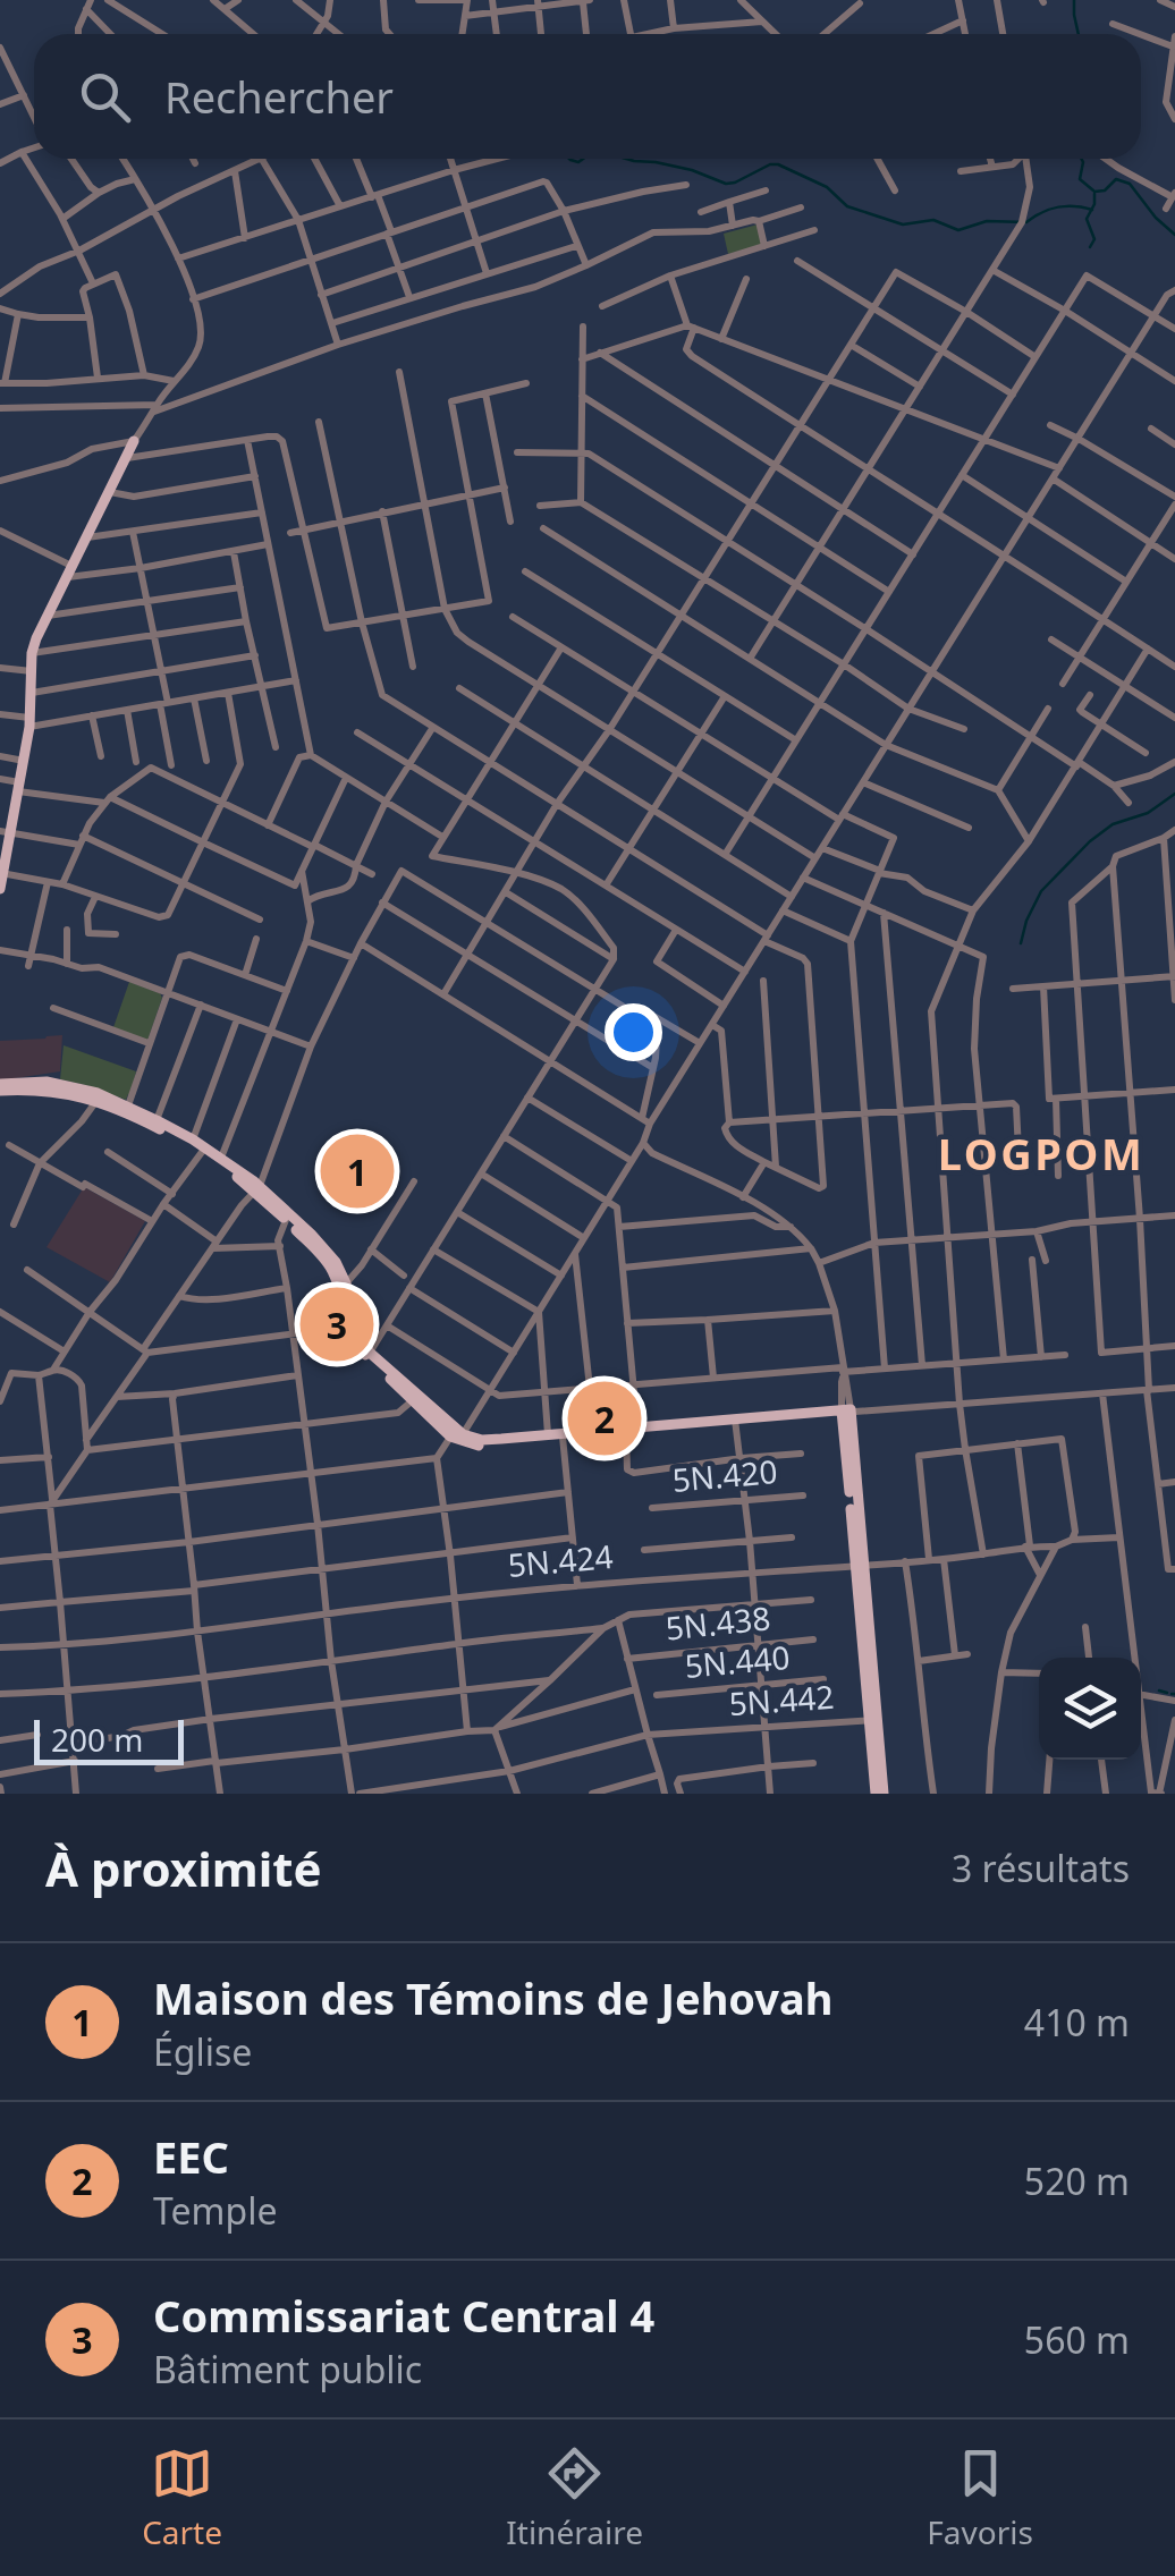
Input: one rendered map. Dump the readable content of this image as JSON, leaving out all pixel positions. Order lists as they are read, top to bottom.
{
  "streets": {
    "street": [
      "5N.420",
      "5N.424",
      "5N.438",
      "5N.440",
      "5N.442"
    ]
  },
  "districts": ["LOGPOM"],
  "scale_bar": "200 m",
  "page": {
    "search": "Rechercher",
    "pins": ["1", "3", "2"],
    "scale": "200 m",
    "heading": ["À proximité", "3 résultats"],
    "list": [
      {
        "mark": "1",
        "name": "Maison des Témoins de Jehovah",
        "note": "Église",
        "value": "410 m"
      },
      {
        "mark": "2",
        "name": "EEC",
        "note": "Temple",
        "value": "520 m"
      },
      {
        "mark": "3",
        "name": "Commissariat Central 4",
        "note": "Bâtiment public",
        "value": "560 m"
      }
    ],
    "nav": ["Carte", "Itinéraire", "Favoris"]
  }
}
